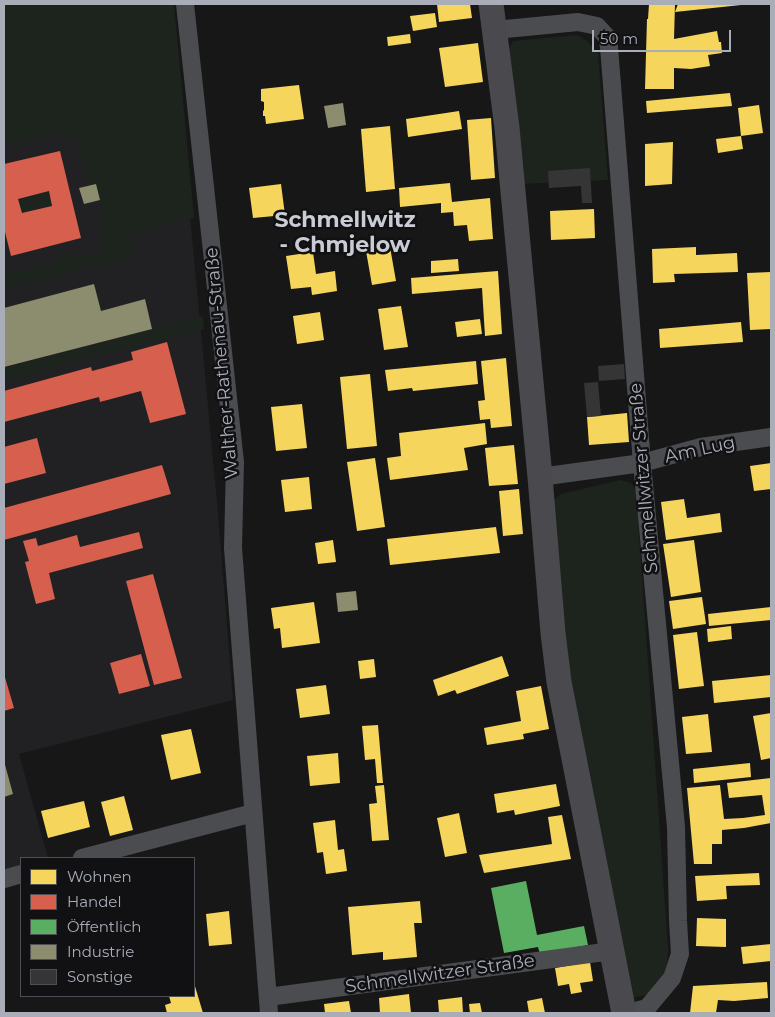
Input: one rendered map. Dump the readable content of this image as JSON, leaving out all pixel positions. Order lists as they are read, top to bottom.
{
  "streets": {
    "street": ["Walther-Rathenau-Straße", "Am Lug", "Schmellwitzer Straße"]
  },
  "crossings": [
    ["Walther-Rathenau-Straße", "Schmellwitzer Straße"],
    ["Am Lug", "Schmellwitzer Straße"]
  ],
  "districts": ["Schmellwitz - Chmjelow"],
  "legend": [
    "Wohnen",
    "Handel",
    "Öffentlich",
    "Industrie",
    "Sonstige"
  ],
  "scale_bar": "50 m"
}
